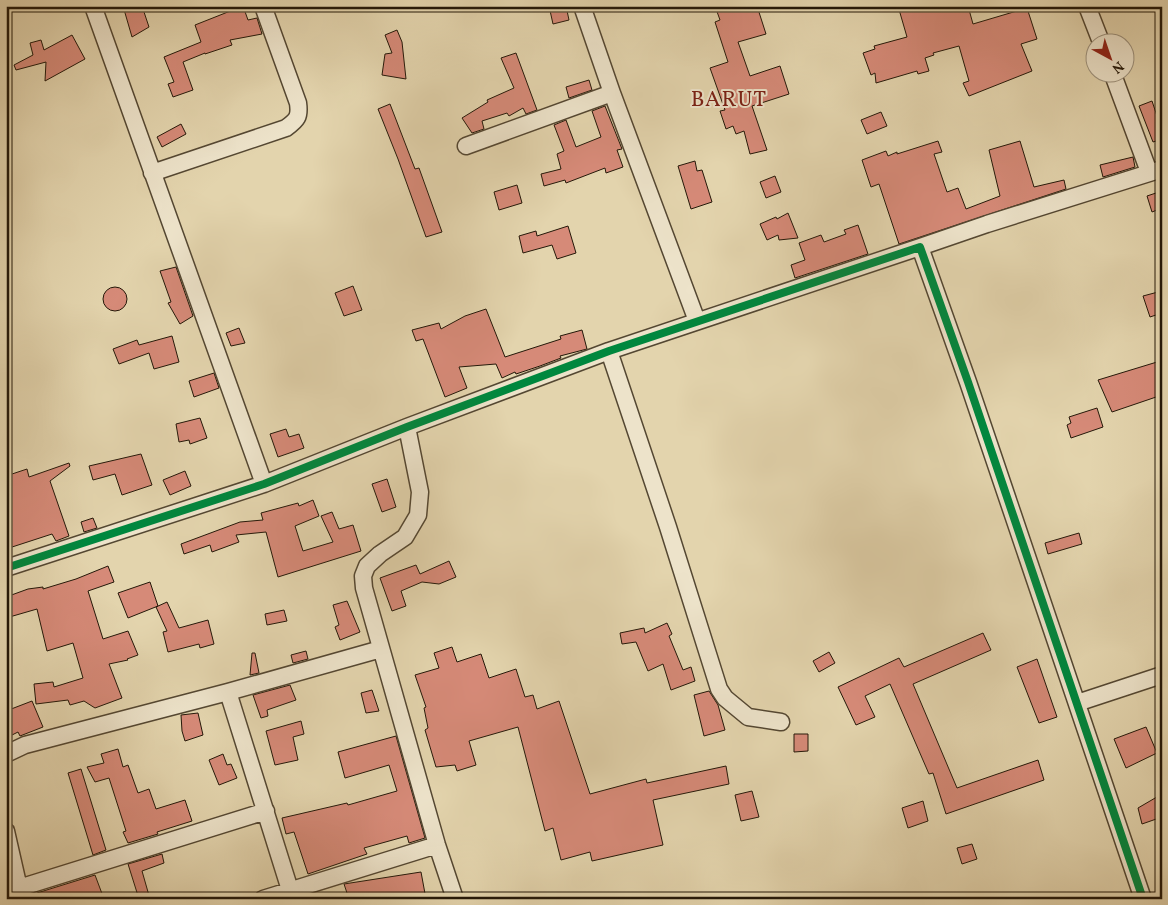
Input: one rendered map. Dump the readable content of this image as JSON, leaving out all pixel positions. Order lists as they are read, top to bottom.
{
  "districts": ["BARUT"],
  "north": "bottom right"
}
